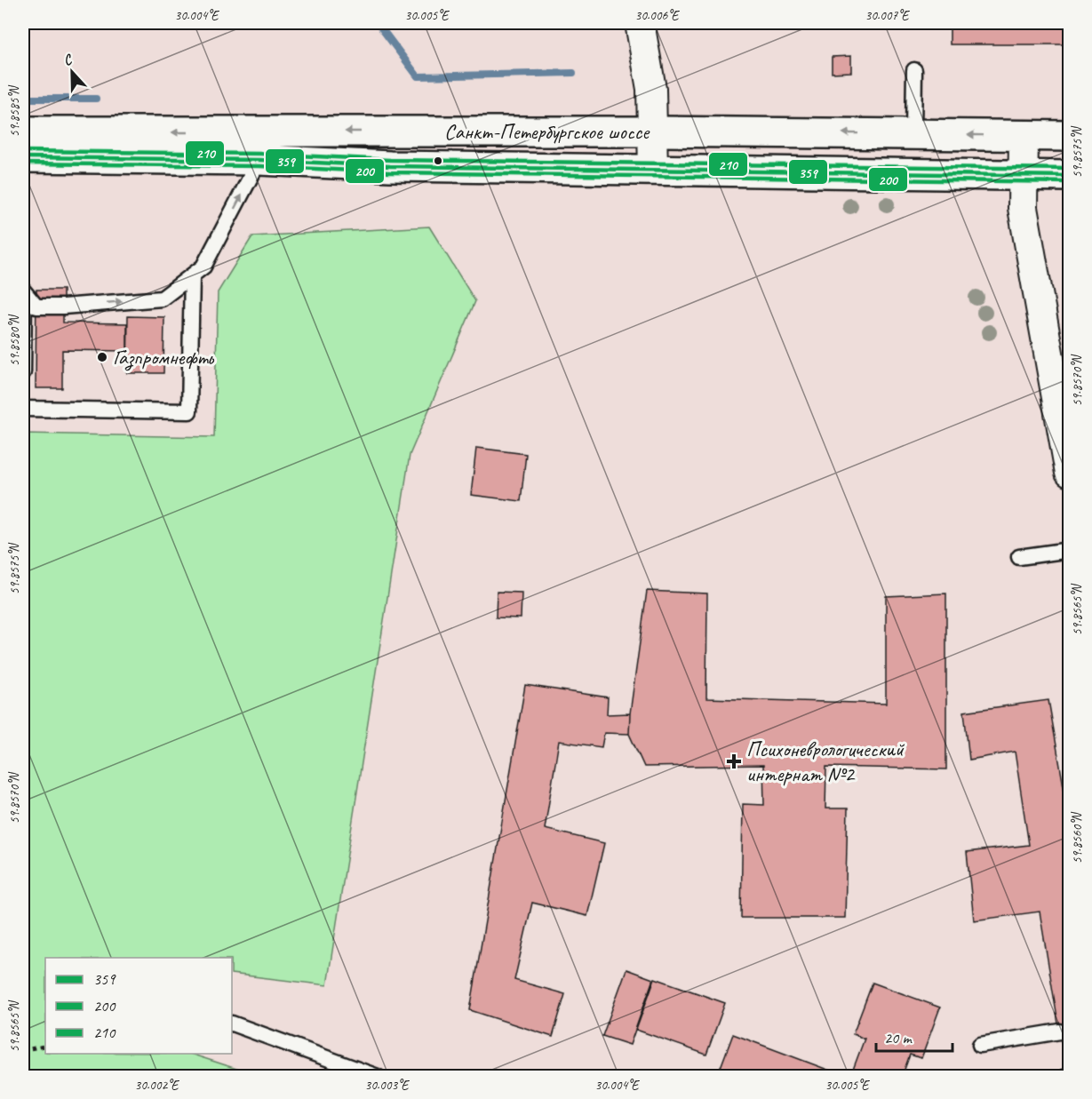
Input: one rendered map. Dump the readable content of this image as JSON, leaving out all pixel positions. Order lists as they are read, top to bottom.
{
  "streets": {
    "main road": ["Санкт-Петербургское шоссе"]
  },
  "places": {
    "other": ["Газпромнефть"],
    "health": ["Психоневрологический интернат №2"]
  },
  "lines": ["transit line 210", "transit line 359", "transit line 200"],
  "legend": ["359", "200", "210"],
  "scale_bar": "20 m",
  "north": "top",
  "coordinates": [
    "30.004°E",
    "30.005°E",
    "30.006°E",
    "30.007°E",
    "59.8585°N",
    "59.8575°N",
    "59.8580°N",
    "59.8570°N",
    "59.8565°N",
    "59.8560°N",
    "30.002°E",
    "30.003°E"
  ]
}
